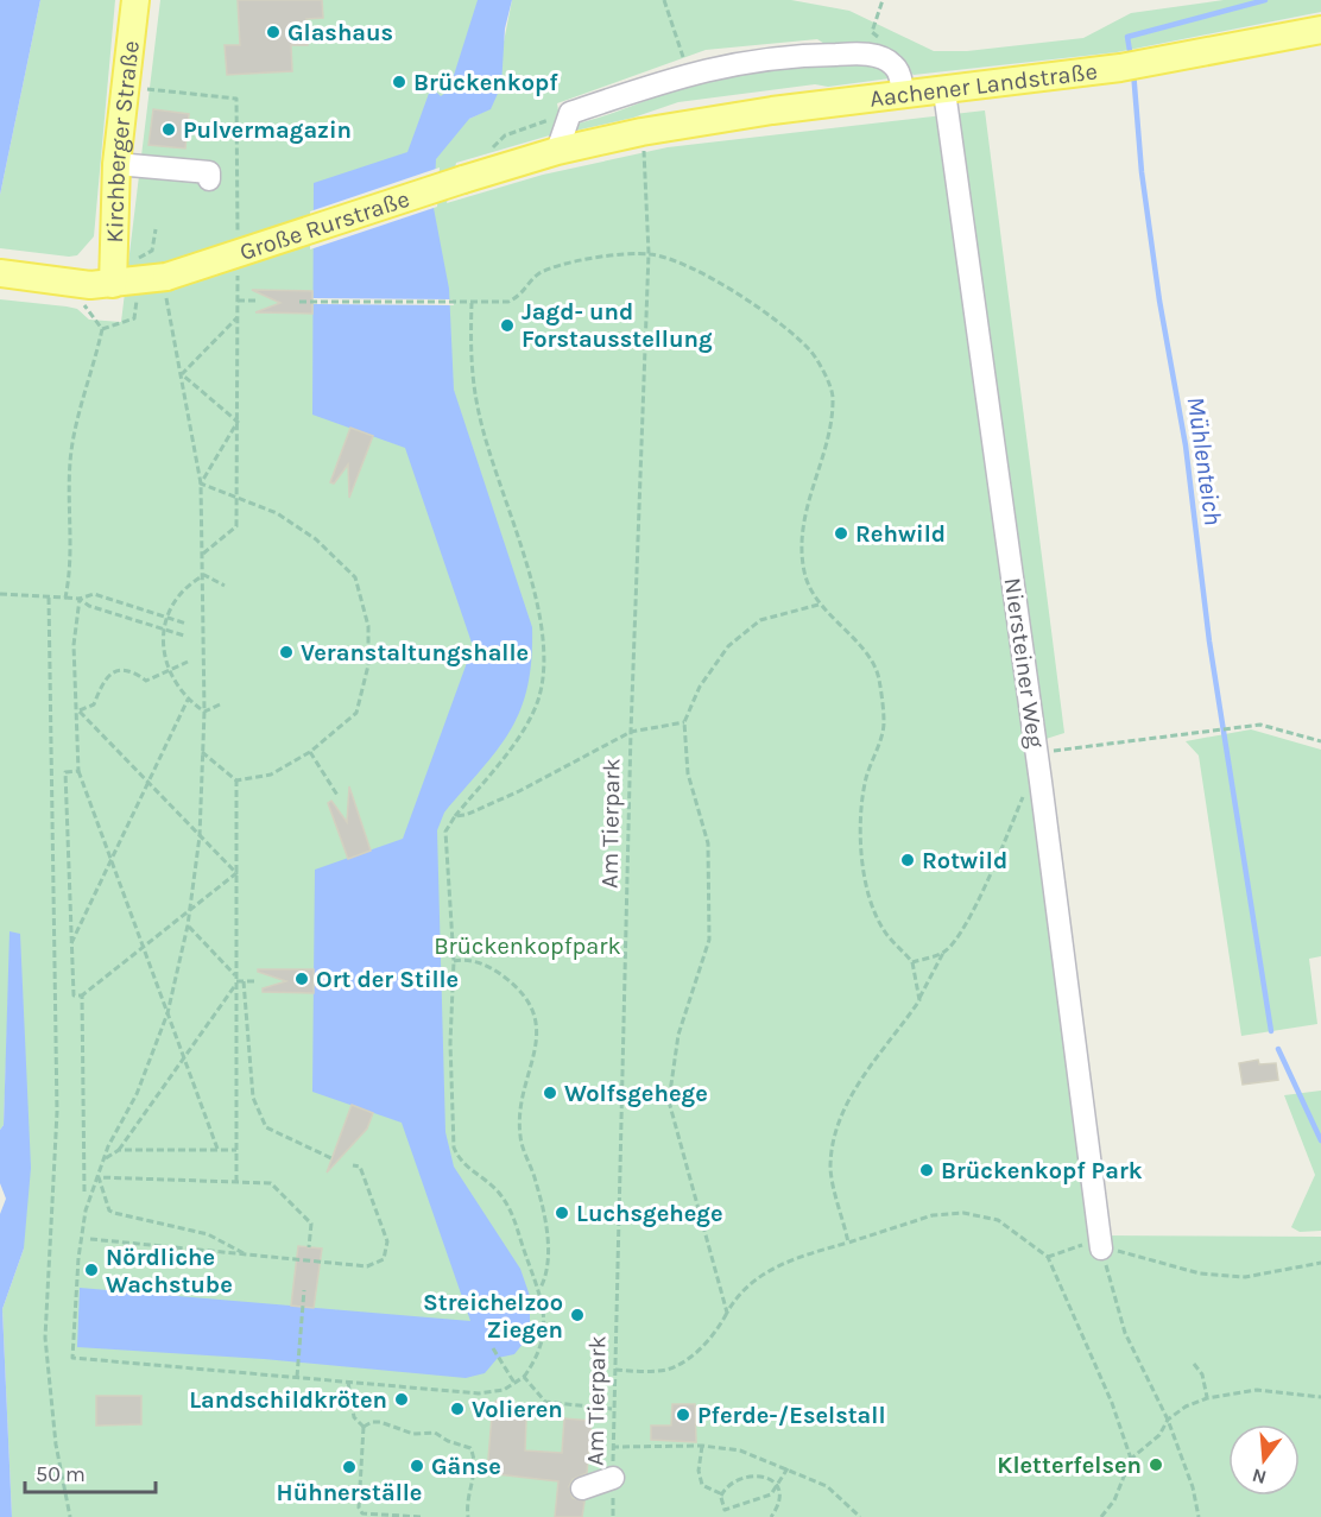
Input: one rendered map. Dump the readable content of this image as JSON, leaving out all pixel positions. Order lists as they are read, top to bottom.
{
  "streets": {
    "main road": ["Aachener Landstraße", "Kirchberger Straße", "Große Rurstraße"],
    "street": ["Niersteiner Weg"],
    "path": ["Am Tierpark"]
  },
  "crossings": [
    ["Aachener Landstraße", "Große Rurstraße"],
    ["Aachener Landstraße", "Niersteiner Weg"],
    ["Aachener Landstraße", "Am Tierpark"],
    ["Kirchberger Straße", "Große Rurstraße"],
    ["Große Rurstraße", "Am Tierpark"]
  ],
  "water": ["Mühlenteich"],
  "parks": ["Brückenkopfpark"],
  "places": [
    "Glashaus",
    "Brückenkopf",
    "Pulvermagazin",
    "Jagd- und Forstausstellung",
    "Rehwild",
    "Veranstaltungshalle",
    "Rotwild",
    "Ort der Stille",
    "Wolfsgehege",
    "Brückenkopf Park",
    "Luchsgehege",
    "Nördliche Wachstube",
    "Streichelzoo Ziegen",
    "Landschildkröten",
    "Volieren",
    "Pferde-/Eselstall",
    "Kletterfelsen",
    "Gänse",
    "Hühnerställe"
  ],
  "scale_bar": "50 m",
  "north": "bottom"
}
